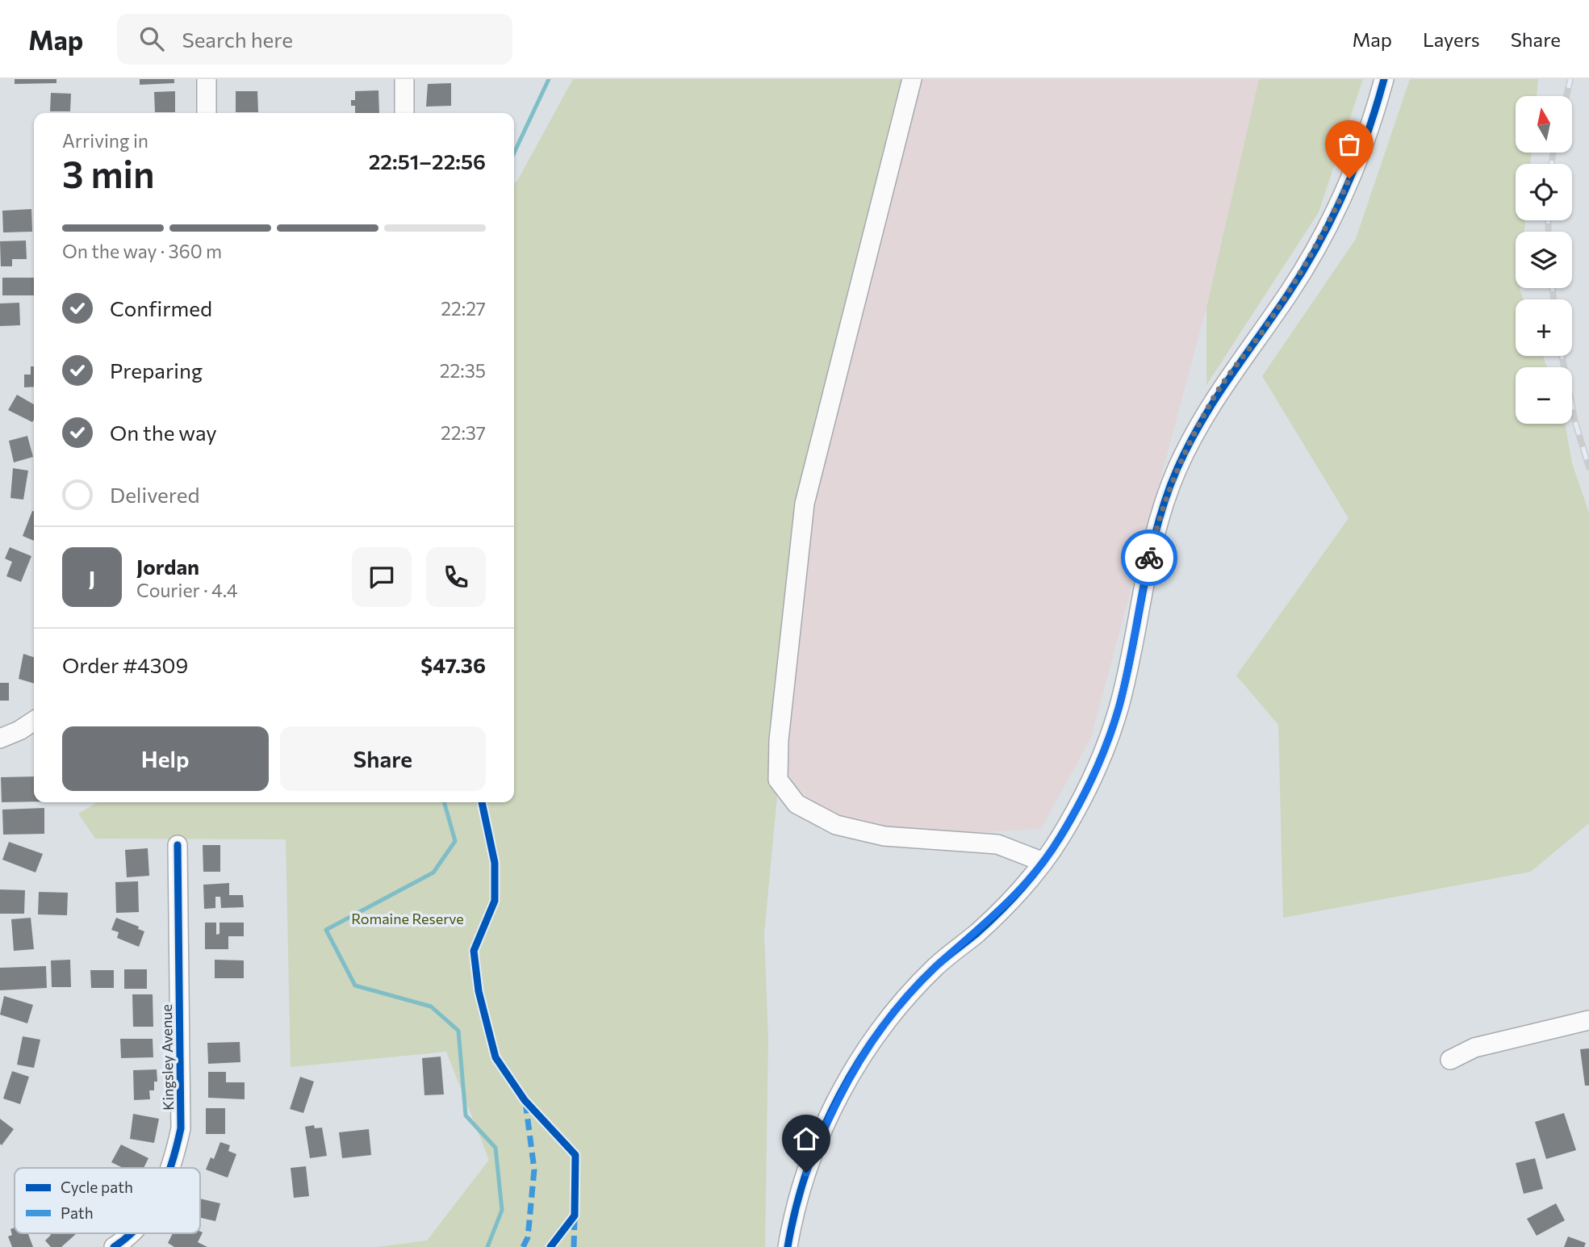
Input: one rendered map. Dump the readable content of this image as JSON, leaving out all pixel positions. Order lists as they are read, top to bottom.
{
  "streets": {
    "street": ["Kingsley Avenue"]
  },
  "parks": ["Romaine Reserve"],
  "legend": ["Cycle path", "Path"],
  "north": "top",
  "page": {
    "header": "Map",
    "search": "Search here",
    "nav": ["Map", "Layers", "Share"],
    "map_buttons": ["+", "−"],
    "heading": ["3 min", "Arriving in", "22:51–22:56"],
    "panel": [
      "Jordan",
      "Courier · 4.4",
      "Order #4309",
      "$47.36"
    ],
    "bar": "On the way · 360 m",
    "list": [
      ["Confirmed", "22:27"],
      ["Preparing", "22:35"],
      ["On the way", "22:37"],
      "Delivered"
    ],
    "round": "J",
    "buttons": ["Help", "Share"]
  }
}
